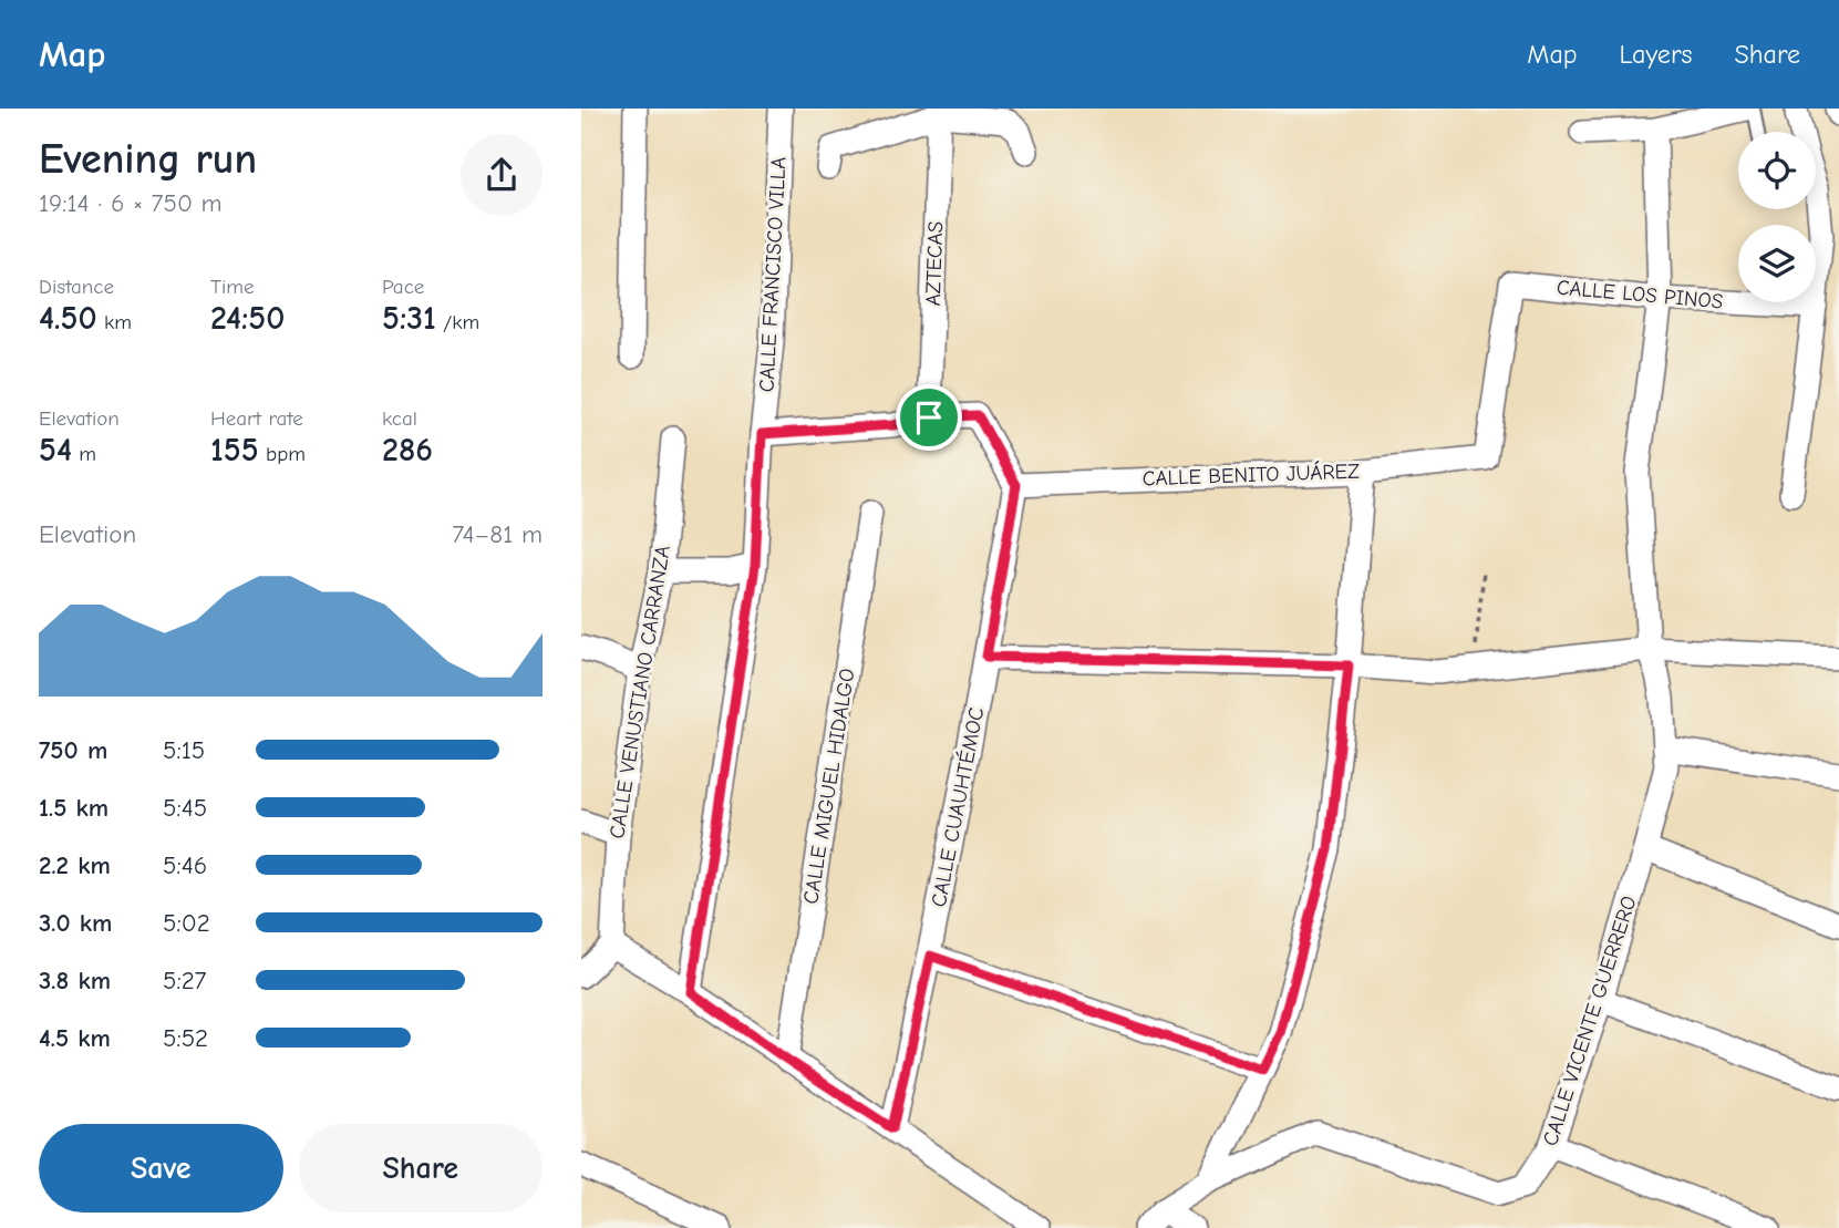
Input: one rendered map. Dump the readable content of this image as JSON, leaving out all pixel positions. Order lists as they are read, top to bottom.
{
  "streets": {
    "street": [
      "AZTECAS",
      "CALLE FRANCISCO VILLA",
      "CALLE LOS PINOS",
      "CALLE BENITO JUÁREZ",
      "CALLE VENUSTIANO CARRANZA",
      "CALLE MIGUEL HIDALGO",
      "CALLE CUAUHTÉMOC",
      "CALLE VICENTE GUERRERO"
    ]
  },
  "crossings": [
    ["CALLE LOS PINOS", "CALLE BENITO JUÁREZ"],
    ["CALLE LOS PINOS", "CALLE VICENTE GUERRERO"],
    ["CALLE BENITO JUÁREZ", "CALLE CUAUHTÉMOC"]
  ],
  "page": {
    "header": "Map",
    "nav": ["Map", "Layers", "Share"],
    "heading": ["Evening run", "19:14 · 6 × 750 m"],
    "stats": [
      ["Distance", "4.50 km"],
      ["Time", "24:50"],
      ["Pace", "5:31 /km"],
      ["Elevation", "54 m"],
      ["Heart rate", "155 bpm"],
      ["kcal", "286"]
    ],
    "chart": ["Elevation", "74–81 m"],
    "list": [
      {
        "name": "750 m",
        "note": "5:15"
      },
      {
        "name": "1.5 km",
        "note": "5:45"
      },
      {
        "name": "2.2 km",
        "note": "5:46"
      },
      {
        "name": "3.0 km",
        "note": "5:02"
      },
      {
        "name": "3.8 km",
        "note": "5:27"
      },
      {
        "name": "4.5 km",
        "note": "5:52"
      }
    ],
    "buttons": ["Save", "Share"]
  }
}
